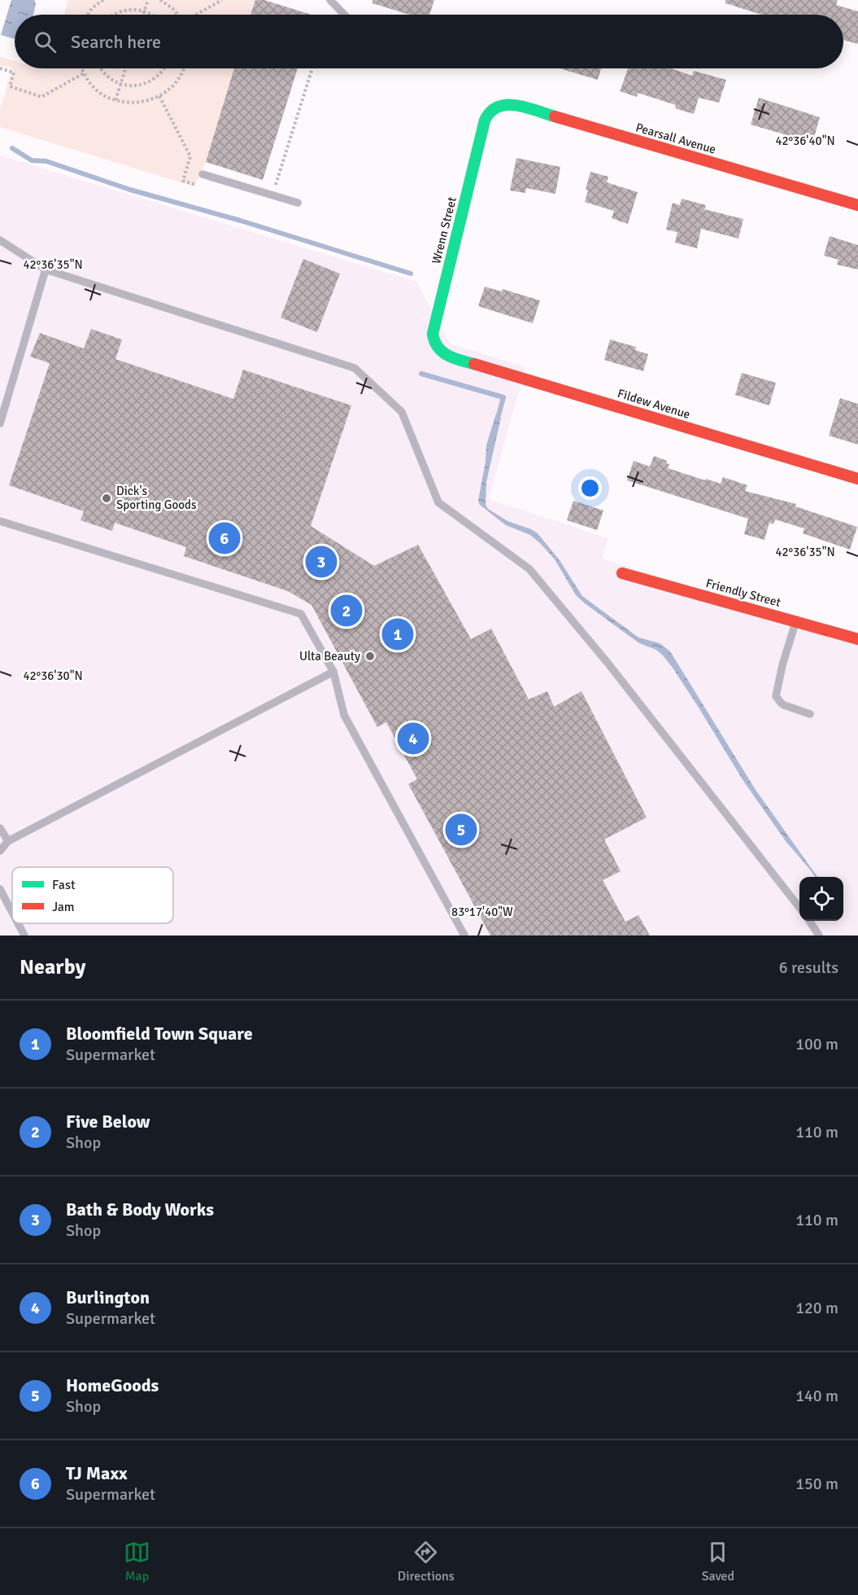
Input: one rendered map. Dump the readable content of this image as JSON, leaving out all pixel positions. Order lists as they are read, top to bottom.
{
  "streets": {
    "street": [
      "Pearsall Avenue",
      "Wrenn Street",
      "Fildew Avenue",
      "Friendly Street"
    ]
  },
  "crossings": [
    ["Pearsall Avenue", "Wrenn Street"],
    ["Wrenn Street", "Fildew Avenue"]
  ],
  "places": ["Dick's Sporting Goods", "Ulta Beauty"],
  "legend": ["Fast", "Jam"],
  "page": {
    "search": "Search here",
    "pins": [
      "6",
      "3",
      "2",
      "1",
      "4",
      "5"
    ],
    "heading": ["Nearby", "6 results"],
    "list": [
      {
        "mark": "1",
        "name": "Bloomfield Town Square",
        "note": "Supermarket",
        "value": "100 m"
      },
      {
        "mark": "2",
        "name": "Five Below",
        "note": "Shop",
        "value": "110 m"
      },
      {
        "mark": "3",
        "name": "Bath & Body Works",
        "note": "Shop",
        "value": "110 m"
      },
      {
        "mark": "4",
        "name": "Burlington",
        "note": "Supermarket",
        "value": "120 m"
      },
      {
        "mark": "5",
        "name": "HomeGoods",
        "note": "Shop",
        "value": "140 m"
      },
      {
        "mark": "6",
        "name": "TJ Maxx",
        "note": "Supermarket",
        "value": "150 m"
      }
    ],
    "nav": ["Map", "Directions", "Saved"]
  },
  "coordinates": [
    "42°36'40\"N",
    "42°36'35\"N",
    "42°36'30\"N",
    "83°17'40\"W"
  ]
}
